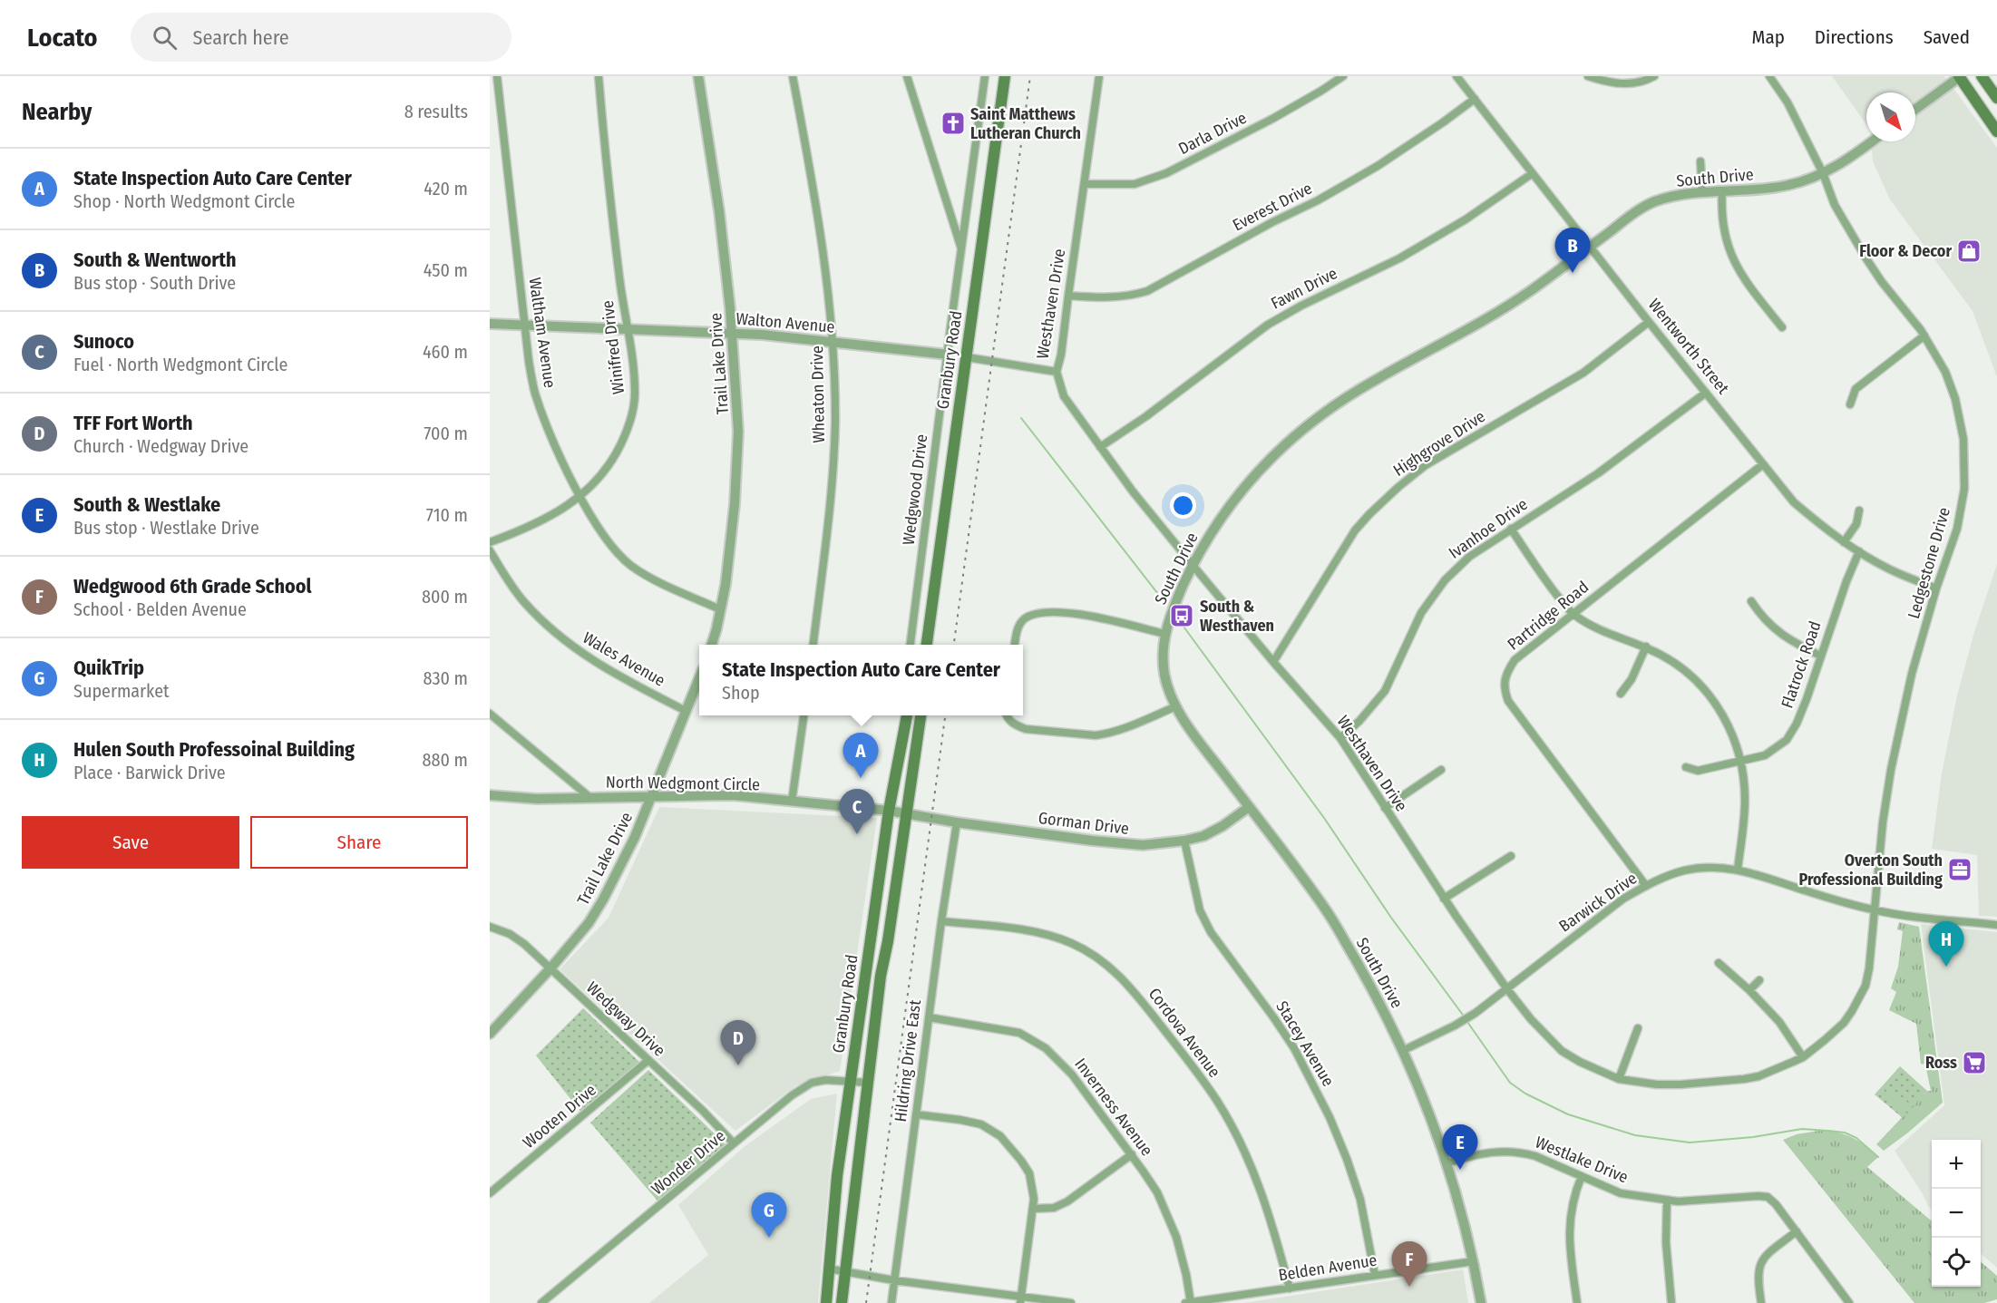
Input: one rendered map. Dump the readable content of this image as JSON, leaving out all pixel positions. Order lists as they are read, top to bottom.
{
  "streets": {
    "main road": ["Granbury Road"],
    "street": [
      "Darla Drive",
      "South Drive",
      "Everest Drive",
      "Fawn Drive",
      "Westhaven Drive",
      "Walton Avenue",
      "Waltham Avenue",
      "Wentworth Street",
      "Winifred Drive",
      "Trail Lake Drive",
      "Wheaton Drive",
      "Highgrove Drive",
      "Wedgwood Drive",
      "Ivanhoe Drive",
      "Ledgestone Drive",
      "Partridge Road",
      "Wales Avenue",
      "Flatrock Road",
      "North Wedgmont Circle",
      "Gorman Drive",
      "Barwick Drive",
      "Wedgway Drive",
      "Cordova Avenue",
      "Stacey Avenue",
      "Hildring Drive East",
      "Inverness Avenue",
      "Wooten Drive",
      "Westlake Drive",
      "Wonder Drive",
      "Belden Avenue"
    ]
  },
  "crossings": [
    ["Darla Drive", "Westhaven Drive"],
    ["South Drive", "Westhaven Drive"],
    ["South Drive", "Wentworth Street"],
    ["South Drive", "Ledgestone Drive"],
    ["South Drive", "Gorman Drive"],
    ["South Drive", "Barwick Drive"],
    ["South Drive", "Westlake Drive"],
    ["South Drive", "Belden Avenue"],
    ["Everest Drive", "Westhaven Drive"],
    ["Everest Drive", "Wentworth Street"],
    ["Fawn Drive", "Westhaven Drive"],
    ["Fawn Drive", "Wentworth Street"],
    ["Westhaven Drive", "Highgrove Drive"],
    ["Westhaven Drive", "Ivanhoe Drive"],
    ["Westhaven Drive", "Ledgestone Drive"],
    ["Westhaven Drive", "Barwick Drive"],
    ["Walton Avenue", "Waltham Avenue"],
    ["Walton Avenue", "Winifred Drive"],
    ["Walton Avenue", "Trail Lake Drive"],
    ["Walton Avenue", "Wheaton Drive"],
    ["Walton Avenue", "Wedgwood Drive"],
    ["Waltham Avenue", "Winifred Drive"],
    ["Waltham Avenue", "Trail Lake Drive"],
    ["Wentworth Street", "Highgrove Drive"],
    ["Wentworth Street", "Ivanhoe Drive"],
    ["Wentworth Street", "Ledgestone Drive"],
    ["Wentworth Street", "Partridge Road"],
    ["Wentworth Street", "Flatrock Road"],
    ["Granbury Road", "North Wedgmont Circle"],
    ["Granbury Road", "Gorman Drive"],
    ["Granbury Road", "Wonder Drive"],
    ["Trail Lake Drive", "Wales Avenue"],
    ["Trail Lake Drive", "North Wedgmont Circle"],
    ["Trail Lake Drive", "Wedgway Drive"],
    ["Ledgestone Drive", "Barwick Drive"],
    ["Partridge Road", "Barwick Drive"],
    ["North Wedgmont Circle", "Gorman Drive"],
    ["Gorman Drive", "Stacey Avenue"],
    ["Gorman Drive", "Hildring Drive East"],
    ["Wedgway Drive", "Wooten Drive"],
    ["Wedgway Drive", "Wonder Drive"],
    ["Cordova Avenue", "Hildring Drive East"],
    ["Cordova Avenue", "Belden Avenue"],
    ["Stacey Avenue", "Belden Avenue"],
    ["Hildring Drive East", "Inverness Avenue"],
    ["Inverness Avenue", "Belden Avenue"]
  ],
  "places": {
    "church": ["Saint Matthews Lutheran Church"],
    "shop": ["Floor & Decor"],
    "bus stop": ["South & Westhaven"],
    "office": ["Overton South Professional Building"],
    "supermarket": ["Ross"]
  },
  "north": "bottom right",
  "page": {
    "header": "Locato",
    "search": "Search here",
    "nav": ["Map", "Directions", "Saved"],
    "heading": ["Nearby", "8 results"],
    "list": [
      {
        "mark": "A",
        "name": "State Inspection Auto Care Center",
        "note": "Shop · North Wedgmont Circle",
        "value": "420 m"
      },
      {
        "mark": "B",
        "name": "South & Wentworth",
        "note": "Bus stop · South Drive",
        "value": "450 m"
      },
      {
        "mark": "C",
        "name": "Sunoco",
        "note": "Fuel · North Wedgmont Circle",
        "value": "460 m"
      },
      {
        "mark": "D",
        "name": "TFF Fort Worth",
        "note": "Church · Wedgway Drive",
        "value": "700 m"
      },
      {
        "mark": "E",
        "name": "South & Westlake",
        "note": "Bus stop · Westlake Drive",
        "value": "710 m"
      },
      {
        "mark": "F",
        "name": "Wedgwood 6th Grade School",
        "note": "School · Belden Avenue",
        "value": "800 m"
      },
      {
        "mark": "G",
        "name": "QuikTrip",
        "note": "Supermarket",
        "value": "830 m"
      },
      {
        "mark": "H",
        "name": "Hulen South Professoinal Building",
        "note": "Place · Barwick Drive",
        "value": "880 m"
      }
    ],
    "pins": [
      "B",
      "A",
      "C",
      "H",
      "D",
      "E",
      "G",
      "F"
    ],
    "popup": ["State Inspection Auto Care Center", "Shop"],
    "buttons": ["Save", "Share"],
    "map_buttons": ["+", "−"]
  }
}
